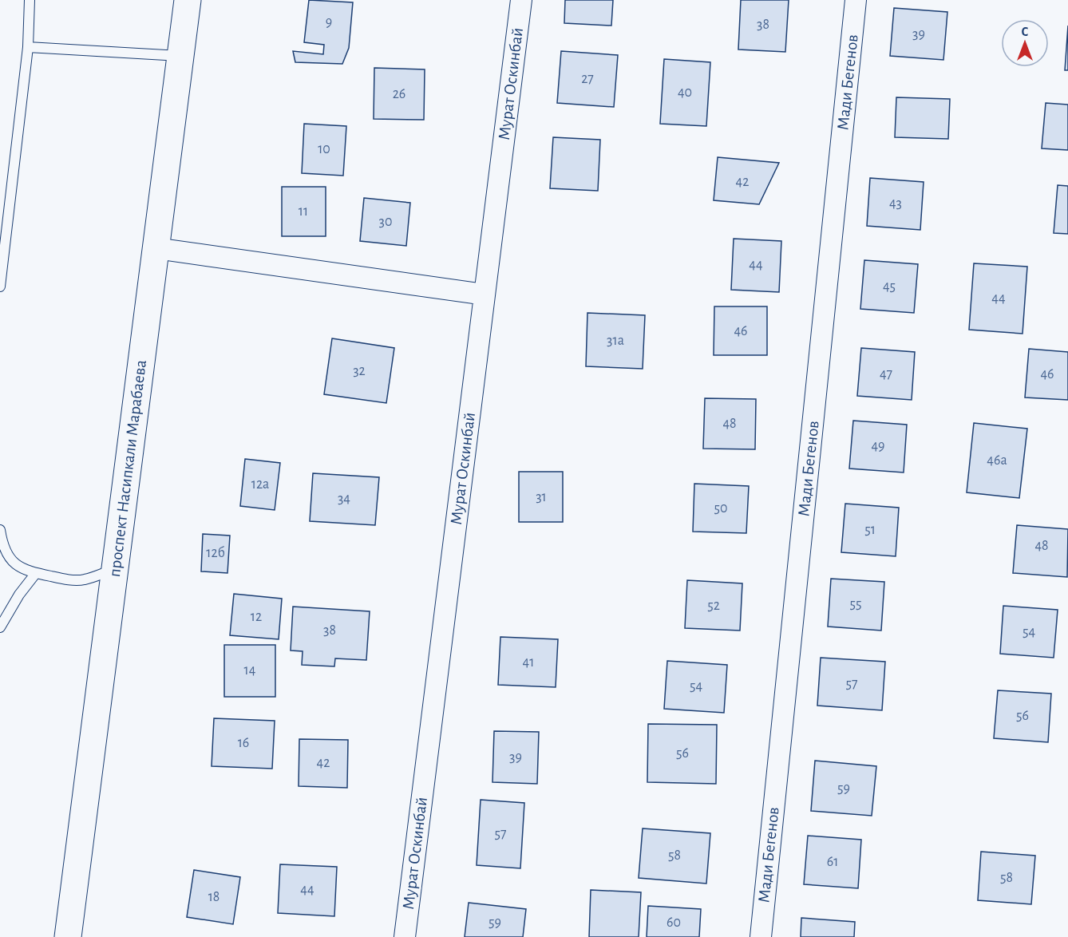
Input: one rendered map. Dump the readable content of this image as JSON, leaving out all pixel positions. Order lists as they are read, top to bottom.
{
  "streets": {
    "main road": ["проспект Насипкали Марабаева"],
    "street": ["Мади Бегенов", "Мурат Оскинбай"]
  },
  "house_numbers": [
    "9",
    "38",
    "39",
    "27",
    "40",
    "26",
    "10",
    "42",
    "43",
    "11",
    "30",
    "44",
    "45",
    "44",
    "46",
    "31а",
    "32",
    "47",
    "46",
    "48",
    "49",
    "46а",
    "12а",
    "31",
    "34",
    "50",
    "51",
    "48",
    "12б",
    "55",
    "52",
    "12",
    "38",
    "54",
    "41",
    "14",
    "57",
    "54",
    "56",
    "16",
    "56",
    "39",
    "42",
    "59",
    "57",
    "58",
    "61",
    "58",
    "44",
    "18",
    "59",
    "60"
  ],
  "north": "top"
}
